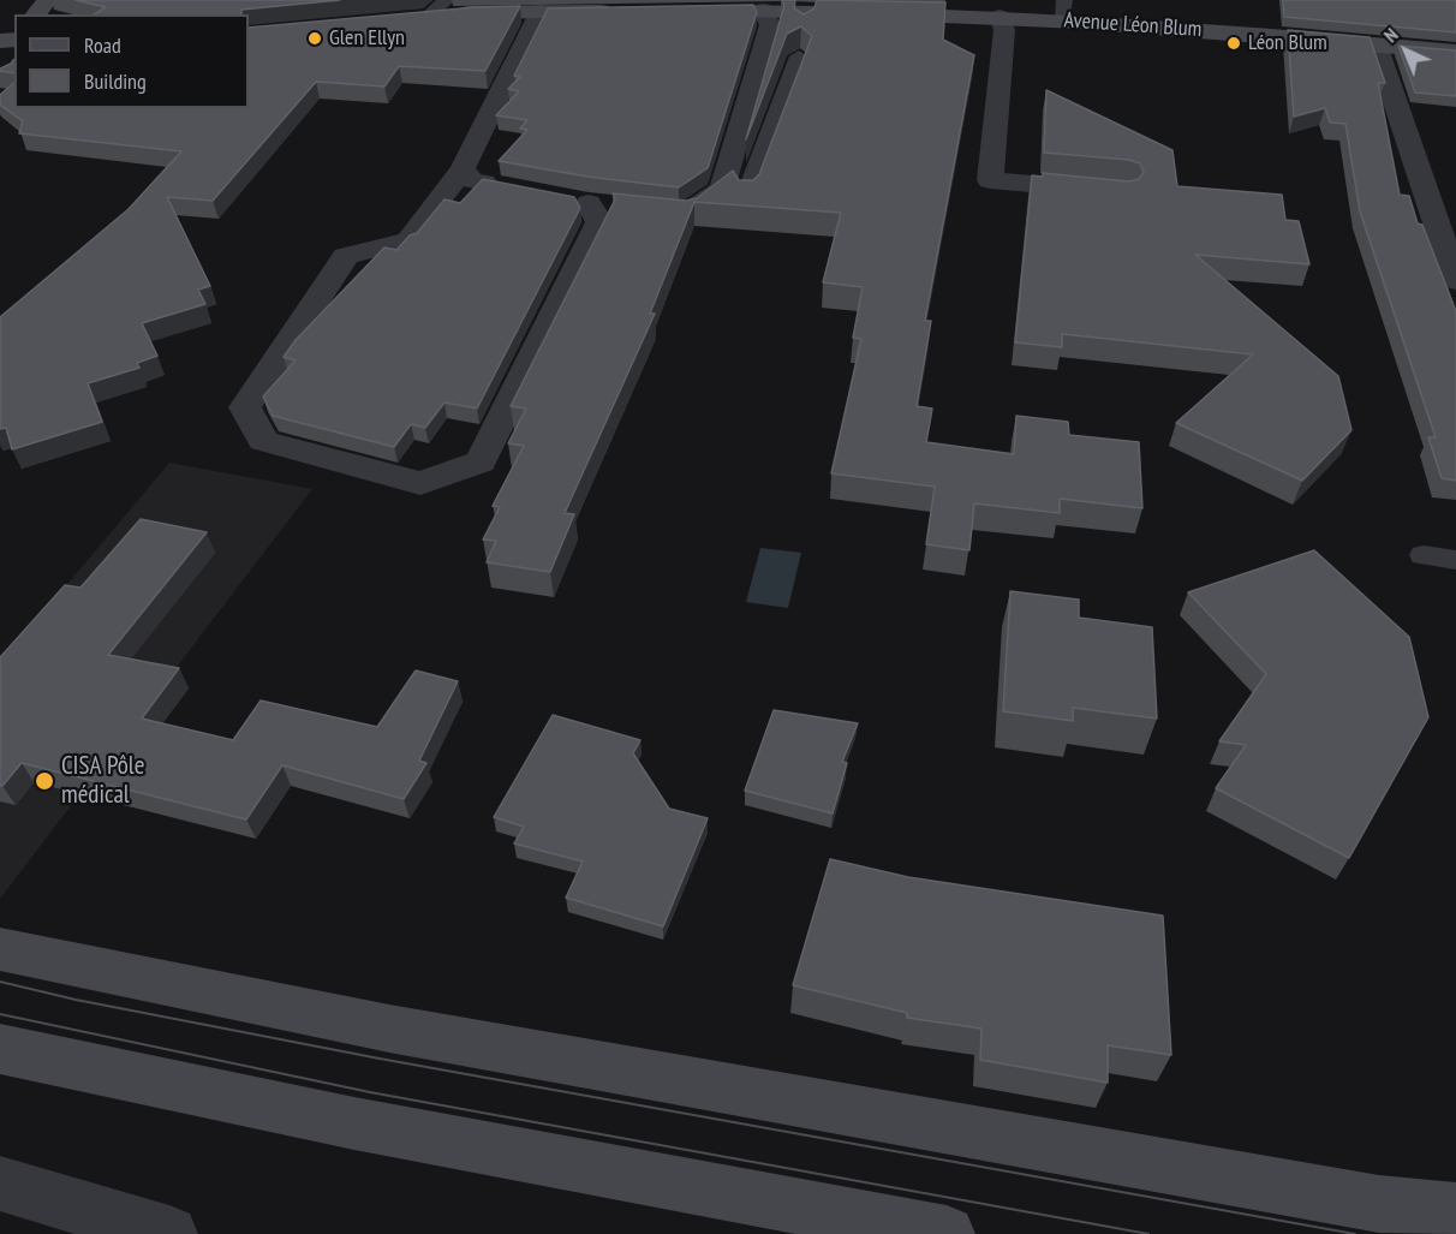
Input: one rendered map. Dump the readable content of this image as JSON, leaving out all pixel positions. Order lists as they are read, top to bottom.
{
  "streets": {
    "street": ["Avenue Léon Blum"]
  },
  "places": ["Glen Ellyn", "Léon Blum", "CISA Pôle médical"],
  "legend": ["Road", "Building"],
  "north": "top left"
}
